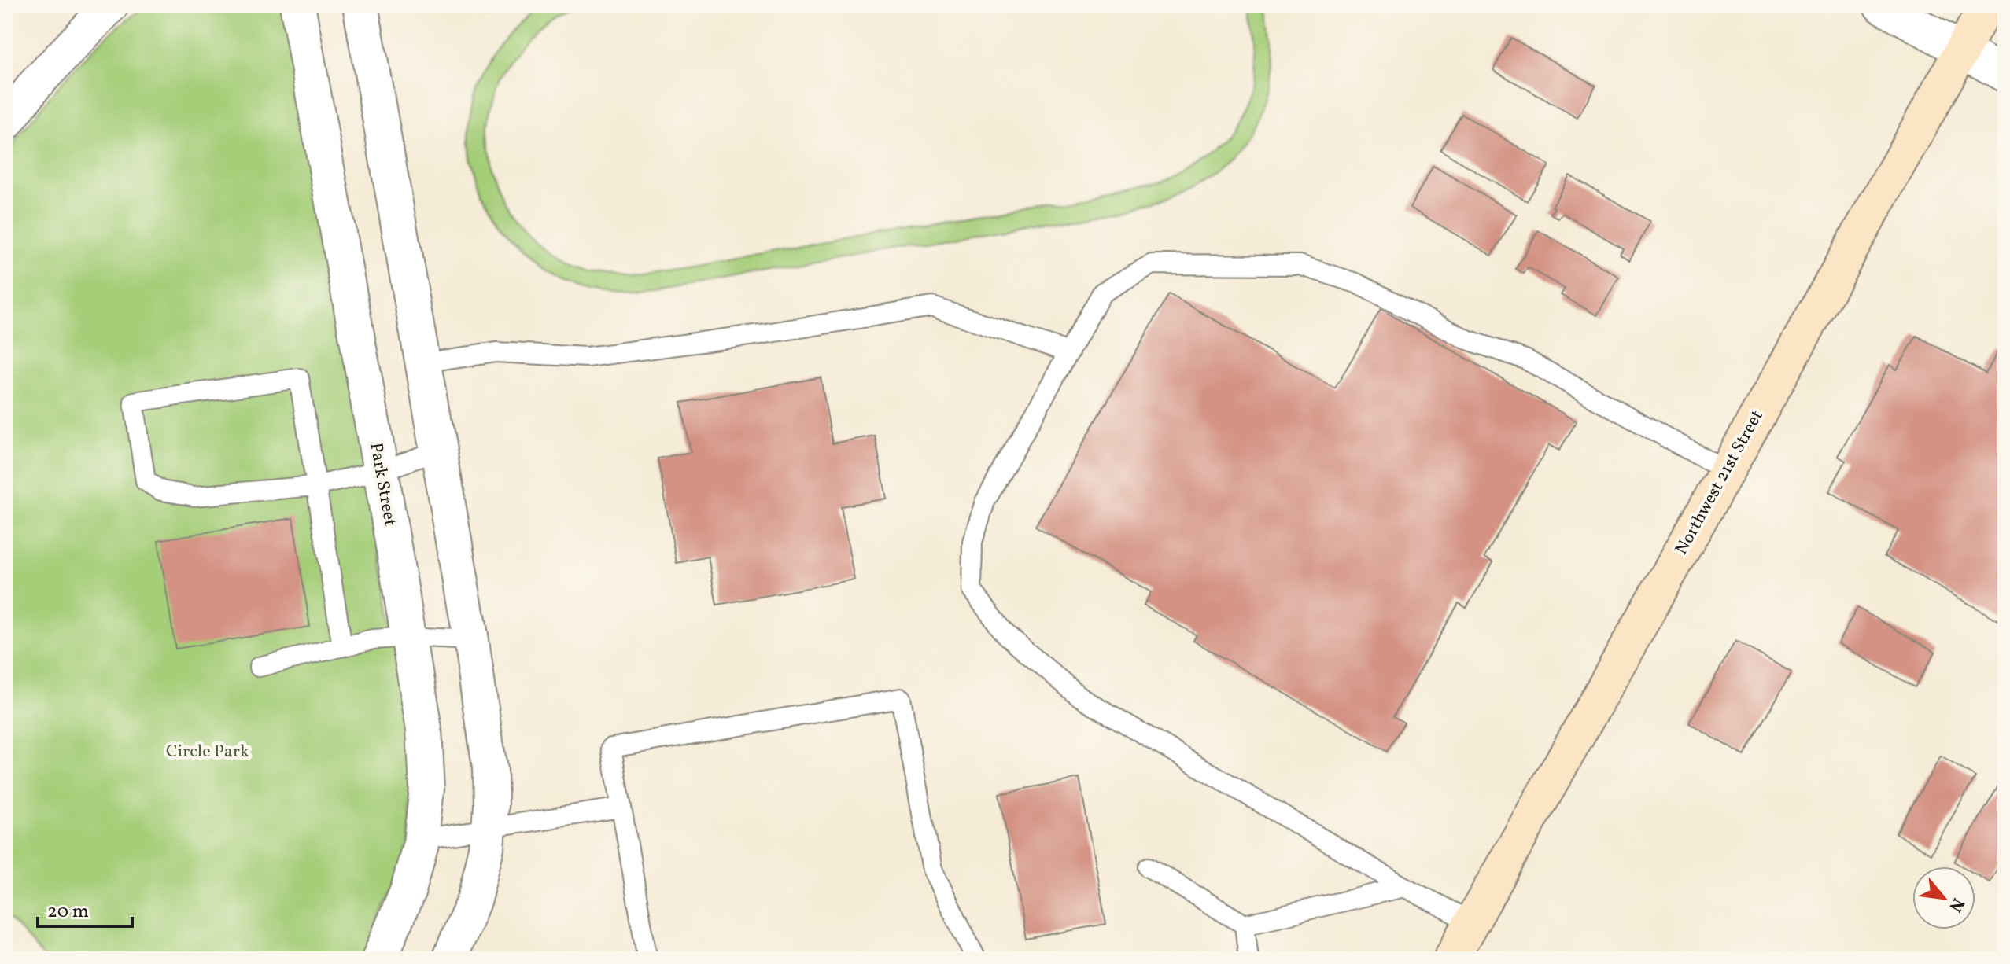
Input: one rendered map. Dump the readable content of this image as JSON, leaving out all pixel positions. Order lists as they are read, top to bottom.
{
  "streets": {
    "street": ["Northwest 21st Street", "Park Street"]
  },
  "parks": ["Circle Park"],
  "scale_bar": "20 m",
  "north": "bottom right"
}
